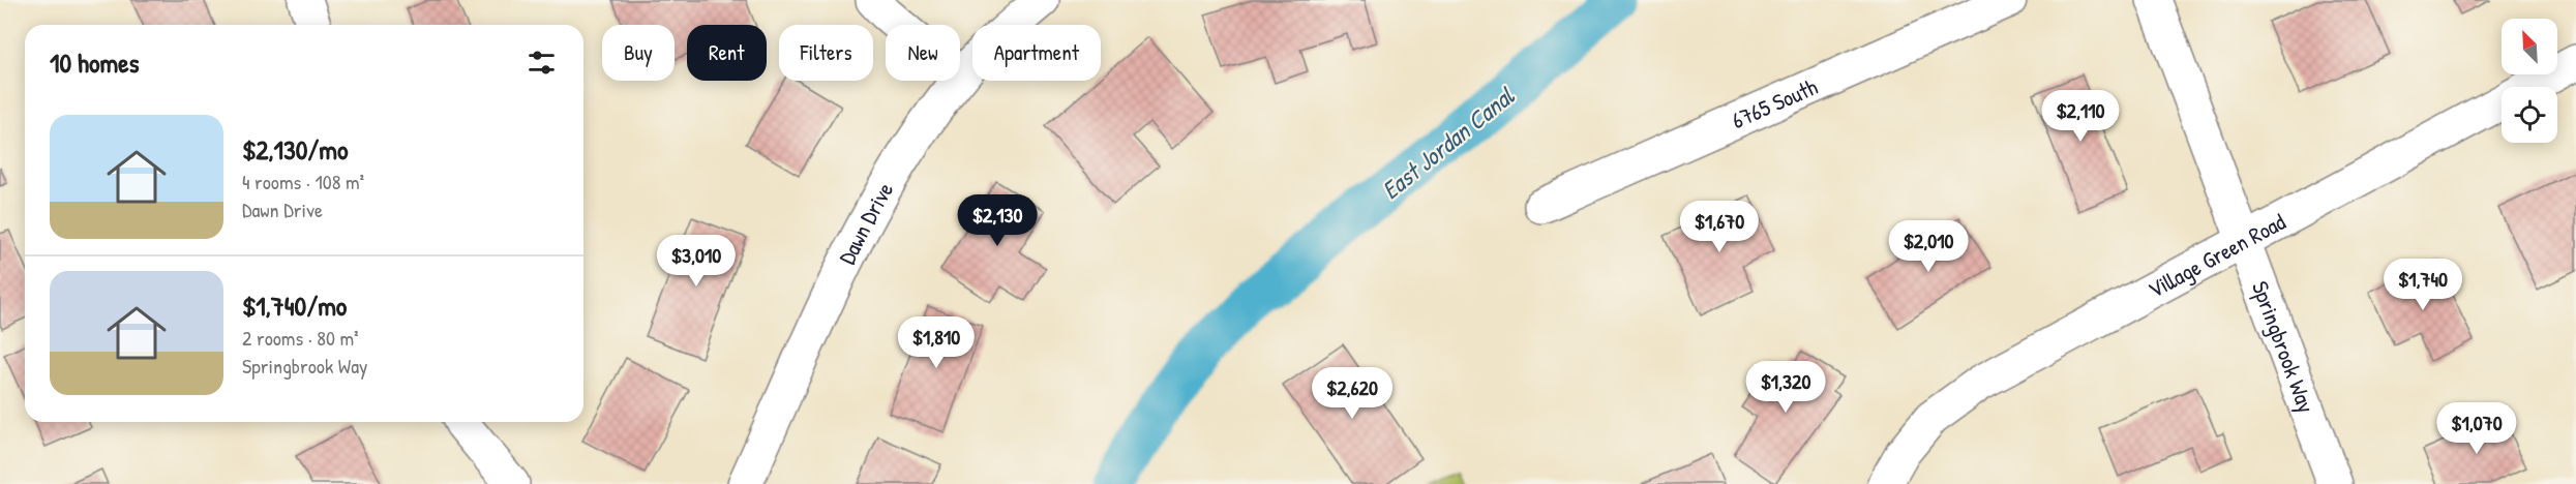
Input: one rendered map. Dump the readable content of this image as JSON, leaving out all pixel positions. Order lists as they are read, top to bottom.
{
  "streets": {
    "street": [
      "6765 South",
      "Dawn Drive",
      "Village Green Road",
      "Springbrook Way"
    ]
  },
  "crossings": [
    ["Village Green Road", "Springbrook Way"]
  ],
  "water": ["East Jordan Canal"],
  "north": "top left",
  "page": {
    "chip": [
      "Buy",
      "Rent",
      "Filters",
      "New",
      "Apartment"
    ],
    "heading": "10 homes",
    "price": [
      "$2,110",
      "$2,130",
      "$1,670",
      "$2,010",
      "$3,010",
      "$1,740",
      "$1,810",
      "$1,320",
      "$2,620",
      "$1,070"
    ],
    "list": [
      {
        "name": "$2,130/mo",
        "note": "4 rooms · 108 m² · Dawn Drive"
      },
      {
        "name": "$1,740/mo",
        "note": "2 rooms · 80 m² · Springbrook Way"
      }
    ]
  }
}
